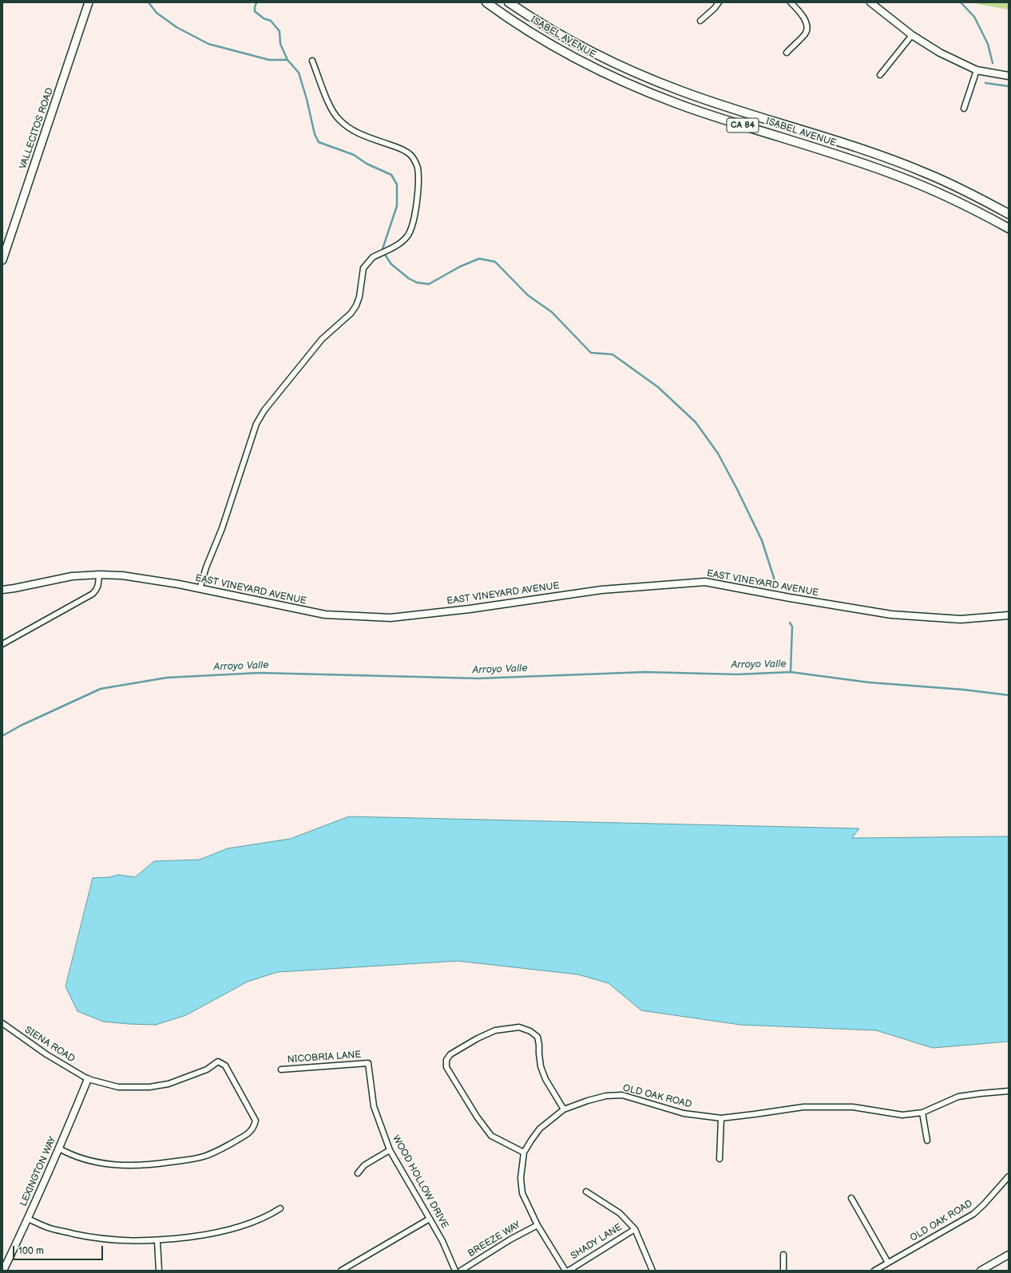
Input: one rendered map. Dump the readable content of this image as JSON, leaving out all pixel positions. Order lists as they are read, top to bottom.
{
  "streets": {
    "highway": ["ISABEL AVENUE", "CA 84"],
    "main road": ["VALLECITOS ROAD"],
    "street": [
      "EAST VINEYARD AVENUE",
      "SIENA ROAD",
      "NICOBRIA LANE",
      "OLD OAK ROAD",
      "LEXINGTON WAY",
      "WOOD HOLLOW DRIVE",
      "BREEZE WAY",
      "SHADY LANE"
    ]
  },
  "crossings": [
    ["SIENA ROAD", "LEXINGTON WAY"],
    ["NICOBRIA LANE", "WOOD HOLLOW DRIVE"],
    ["OLD OAK ROAD", "BREEZE WAY"]
  ],
  "water": ["Arroyo Valle"],
  "scale_bar": "100 m"
}
